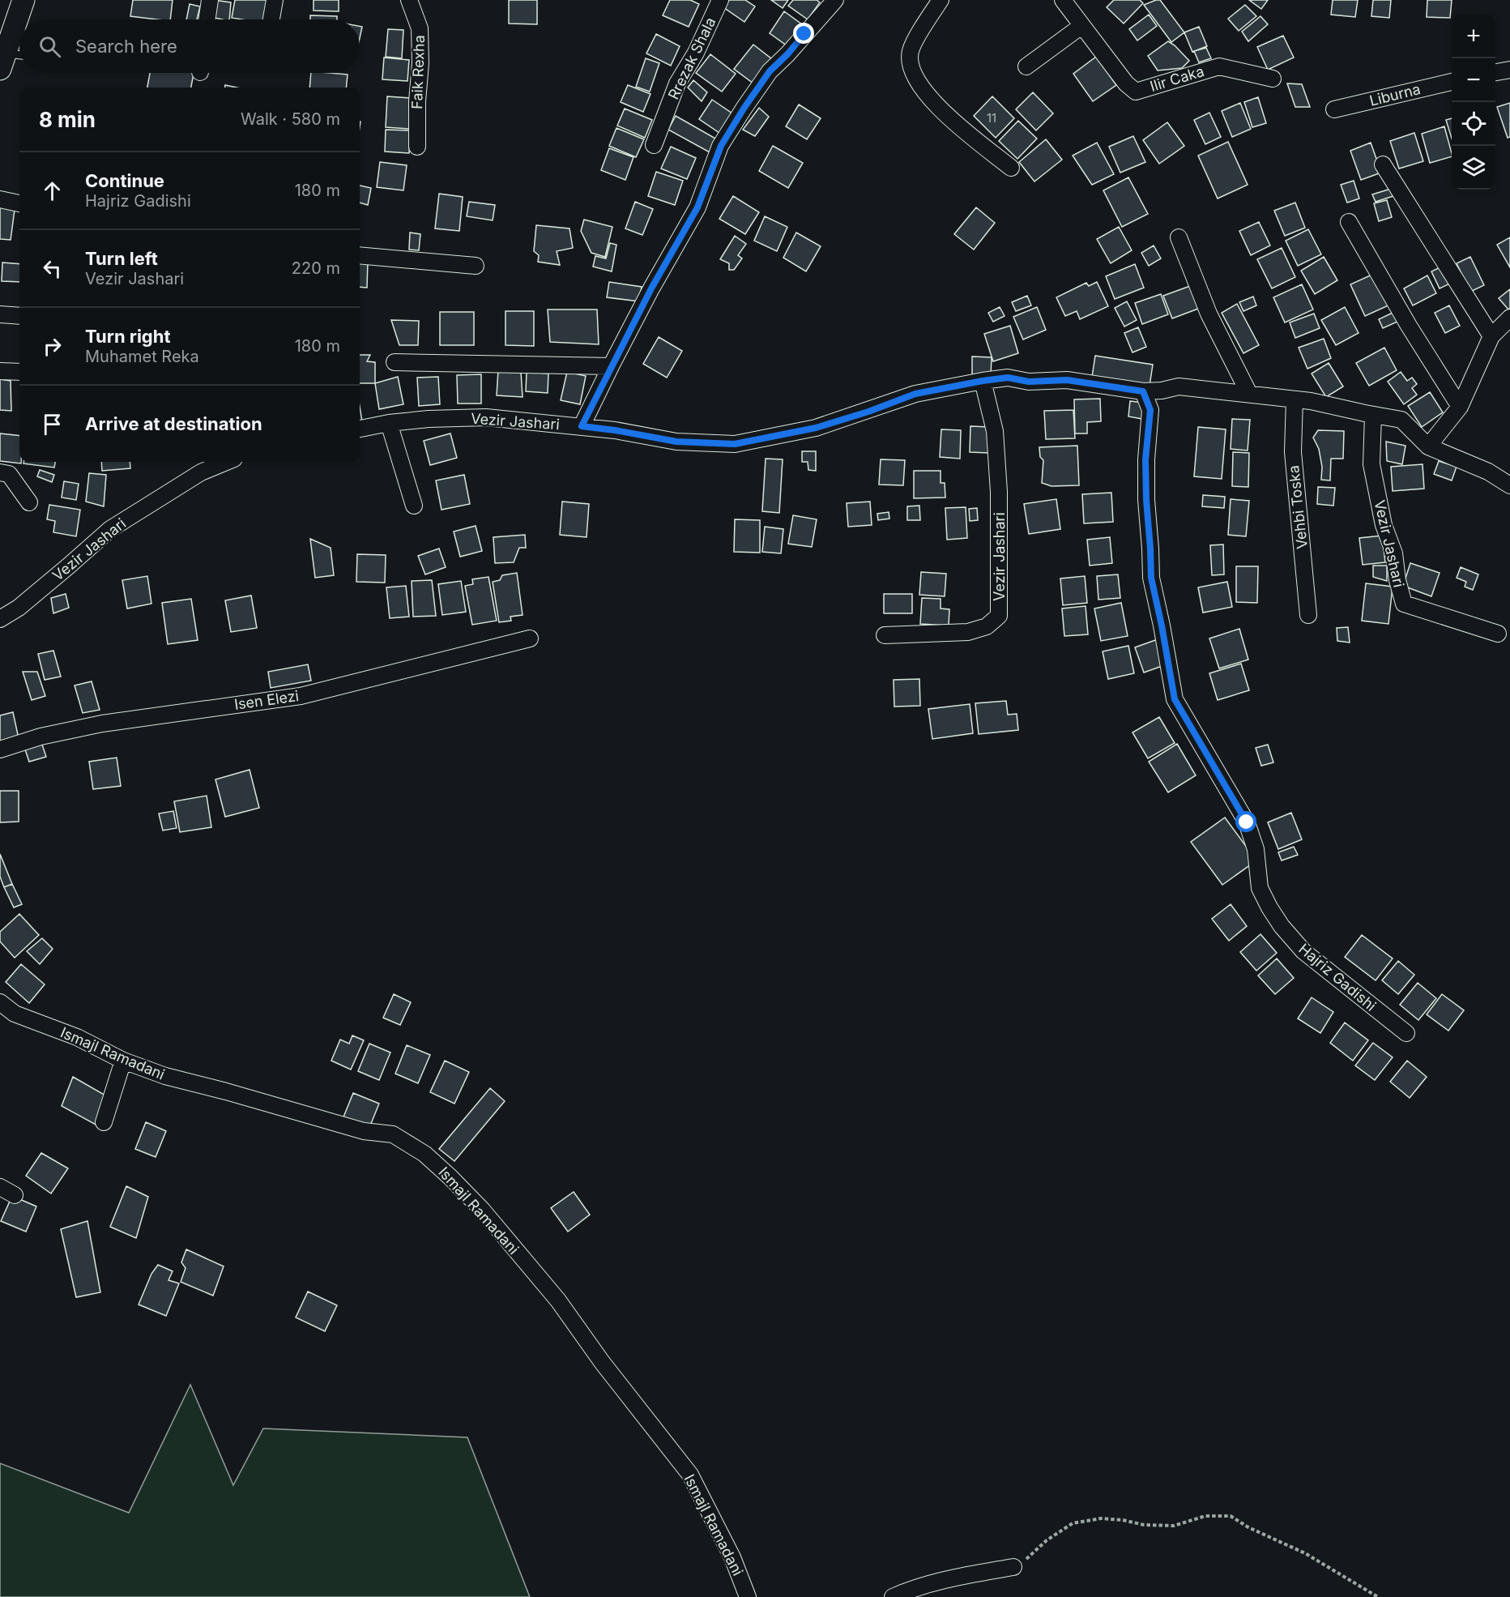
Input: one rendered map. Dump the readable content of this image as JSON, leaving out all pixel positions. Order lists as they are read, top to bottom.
{
  "streets": {
    "street": [
      "Rrezak Shala",
      "Faik Rexha",
      "Ilir Caka",
      "Liburna",
      "Vezir Jashari",
      "Vehbi Toska",
      "Isen Elezi",
      "Hajriz Gadishi",
      "Ismajl Ramadani"
    ]
  },
  "crossings": [
    ["Vezir Jashari", "Vehbi Toska"],
    ["Vezir Jashari", "Hajriz Gadishi"]
  ],
  "house_numbers": ["11"],
  "page": {
    "map_buttons": ["+", "−"],
    "search": "Search here",
    "heading": ["8 min", "Walk · 580 m"],
    "list": [
      ["Continue", "Hajriz Gadishi", "180 m"],
      ["Turn left", "Vezir Jashari", "220 m"],
      ["Turn right", "Muhamet Reka", "180 m"],
      "Arrive at destination"
    ]
  }
}
